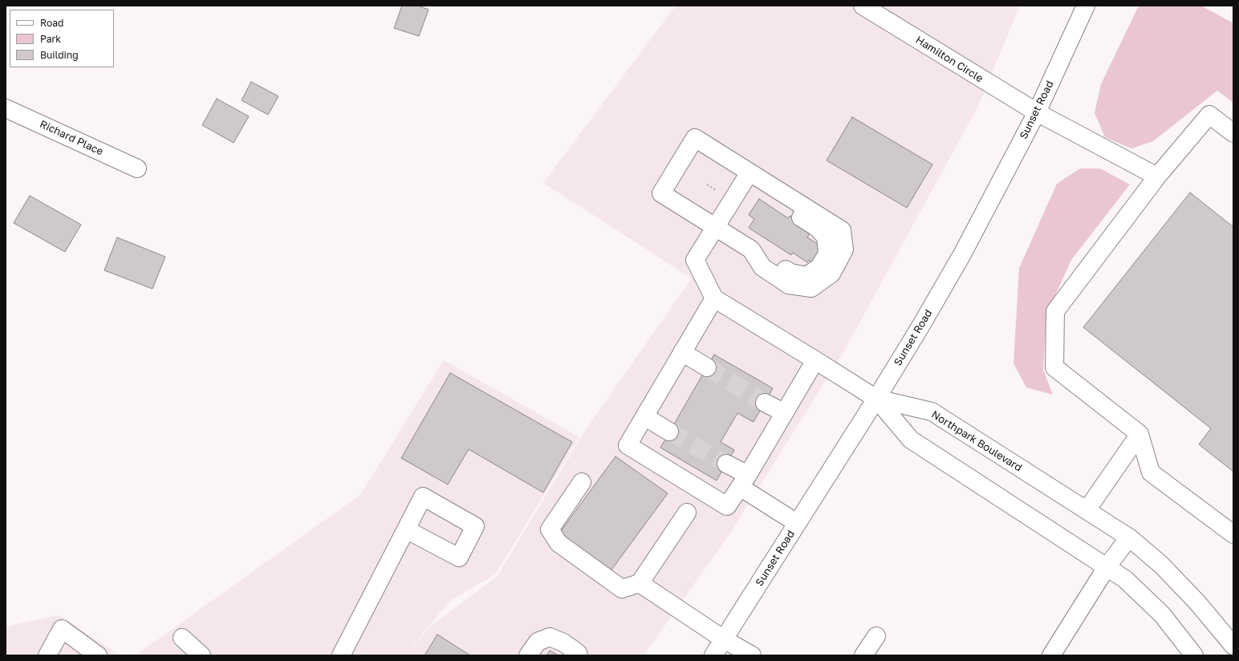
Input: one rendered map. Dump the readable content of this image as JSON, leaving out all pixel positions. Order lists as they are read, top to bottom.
{
  "streets": {
    "street": [
      "Hamilton Circle",
      "Sunset Road",
      "Richard Place",
      "Northpark Boulevard"
    ]
  },
  "crossings": [
    ["Hamilton Circle", "Sunset Road"],
    ["Sunset Road", "Northpark Boulevard"]
  ],
  "legend": ["Road", "Park", "Building"]
}
